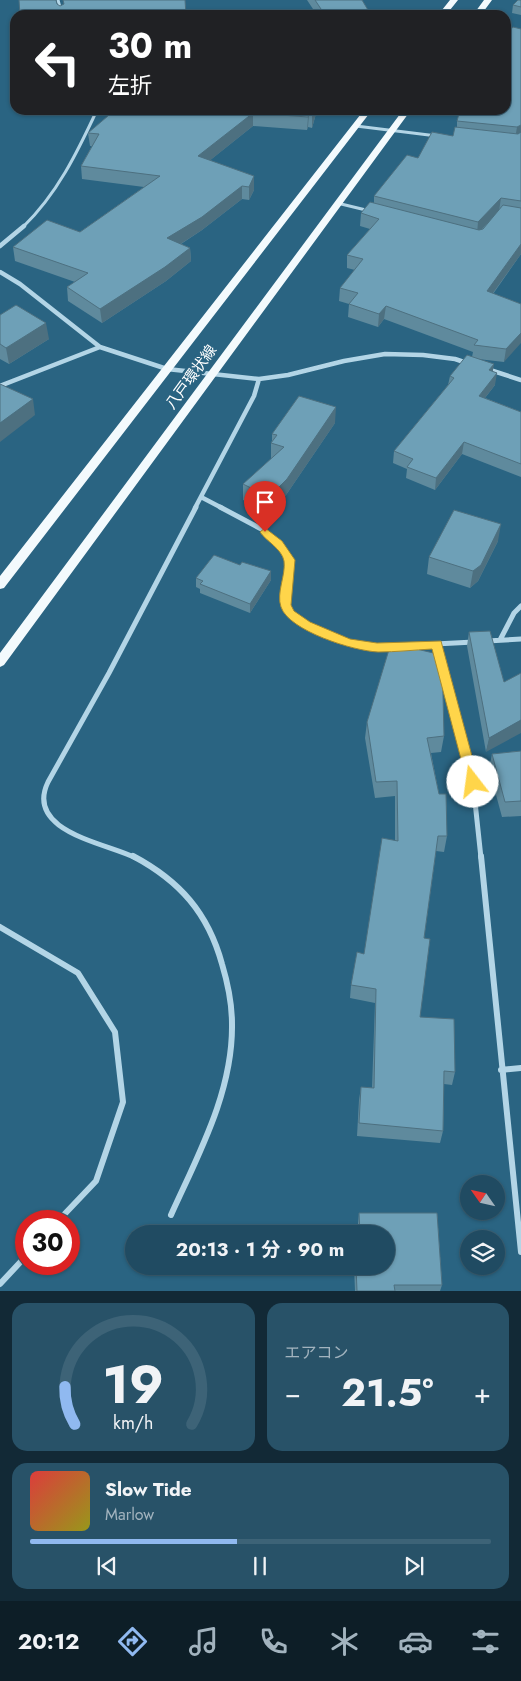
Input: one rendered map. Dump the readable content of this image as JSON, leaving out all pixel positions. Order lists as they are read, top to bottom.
{
  "streets": {
    "main road": ["八戸環状線"]
  },
  "north": "top left",
  "page": {
    "turn": ["30 m", "左折"],
    "limit": "30",
    "trip": "20:13 · 1 分 · 90 m",
    "tile": "エアコン",
    "heat": ["−", "21.5°", "+"],
    "song": ["Slow Tide", "Marlow"],
    "tabs": "20:12",
    "gauge": ["19", "km/h"]
  }
}
